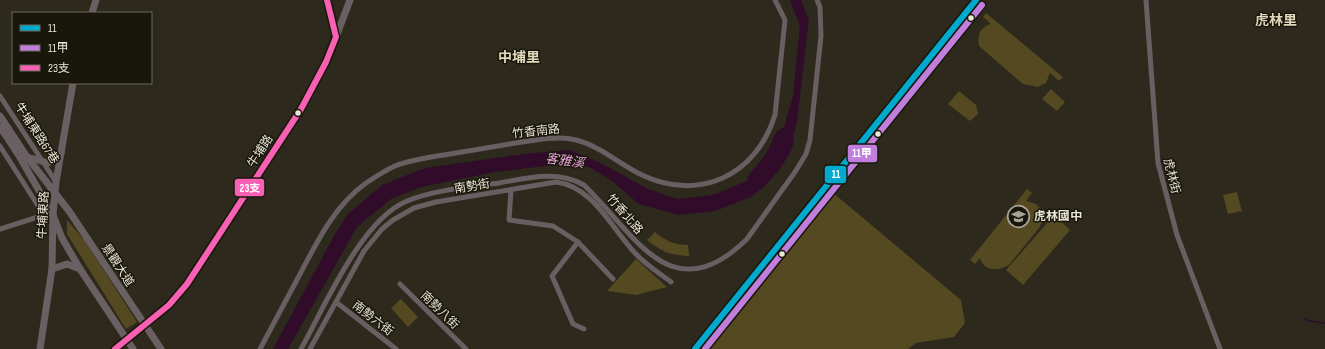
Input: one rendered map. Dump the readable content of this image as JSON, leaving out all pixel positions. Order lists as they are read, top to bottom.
{
  "streets": {
    "street": [
      "竹香南路",
      "牛埔東路67巷",
      "牛埔路",
      "虎林街",
      "南勢街",
      "竹香北路",
      "牛埔東路",
      "景觀大道",
      "南勢八街",
      "南勢六街"
    ]
  },
  "crossings": [
    ["牛埔東路67巷", "牛埔東路"],
    ["牛埔路", "景觀大道"],
    ["南勢街", "南勢六街"],
    ["牛埔東路", "景觀大道"]
  ],
  "districts": ["虎林里", "中埔里"],
  "water": ["客雅溪"],
  "places": {
    "school or university": ["虎林國中"]
  },
  "lines": ["transit line 11", "transit line 23支", "transit line 11甲"],
  "legend": ["11", "11甲", "23支"]
}
